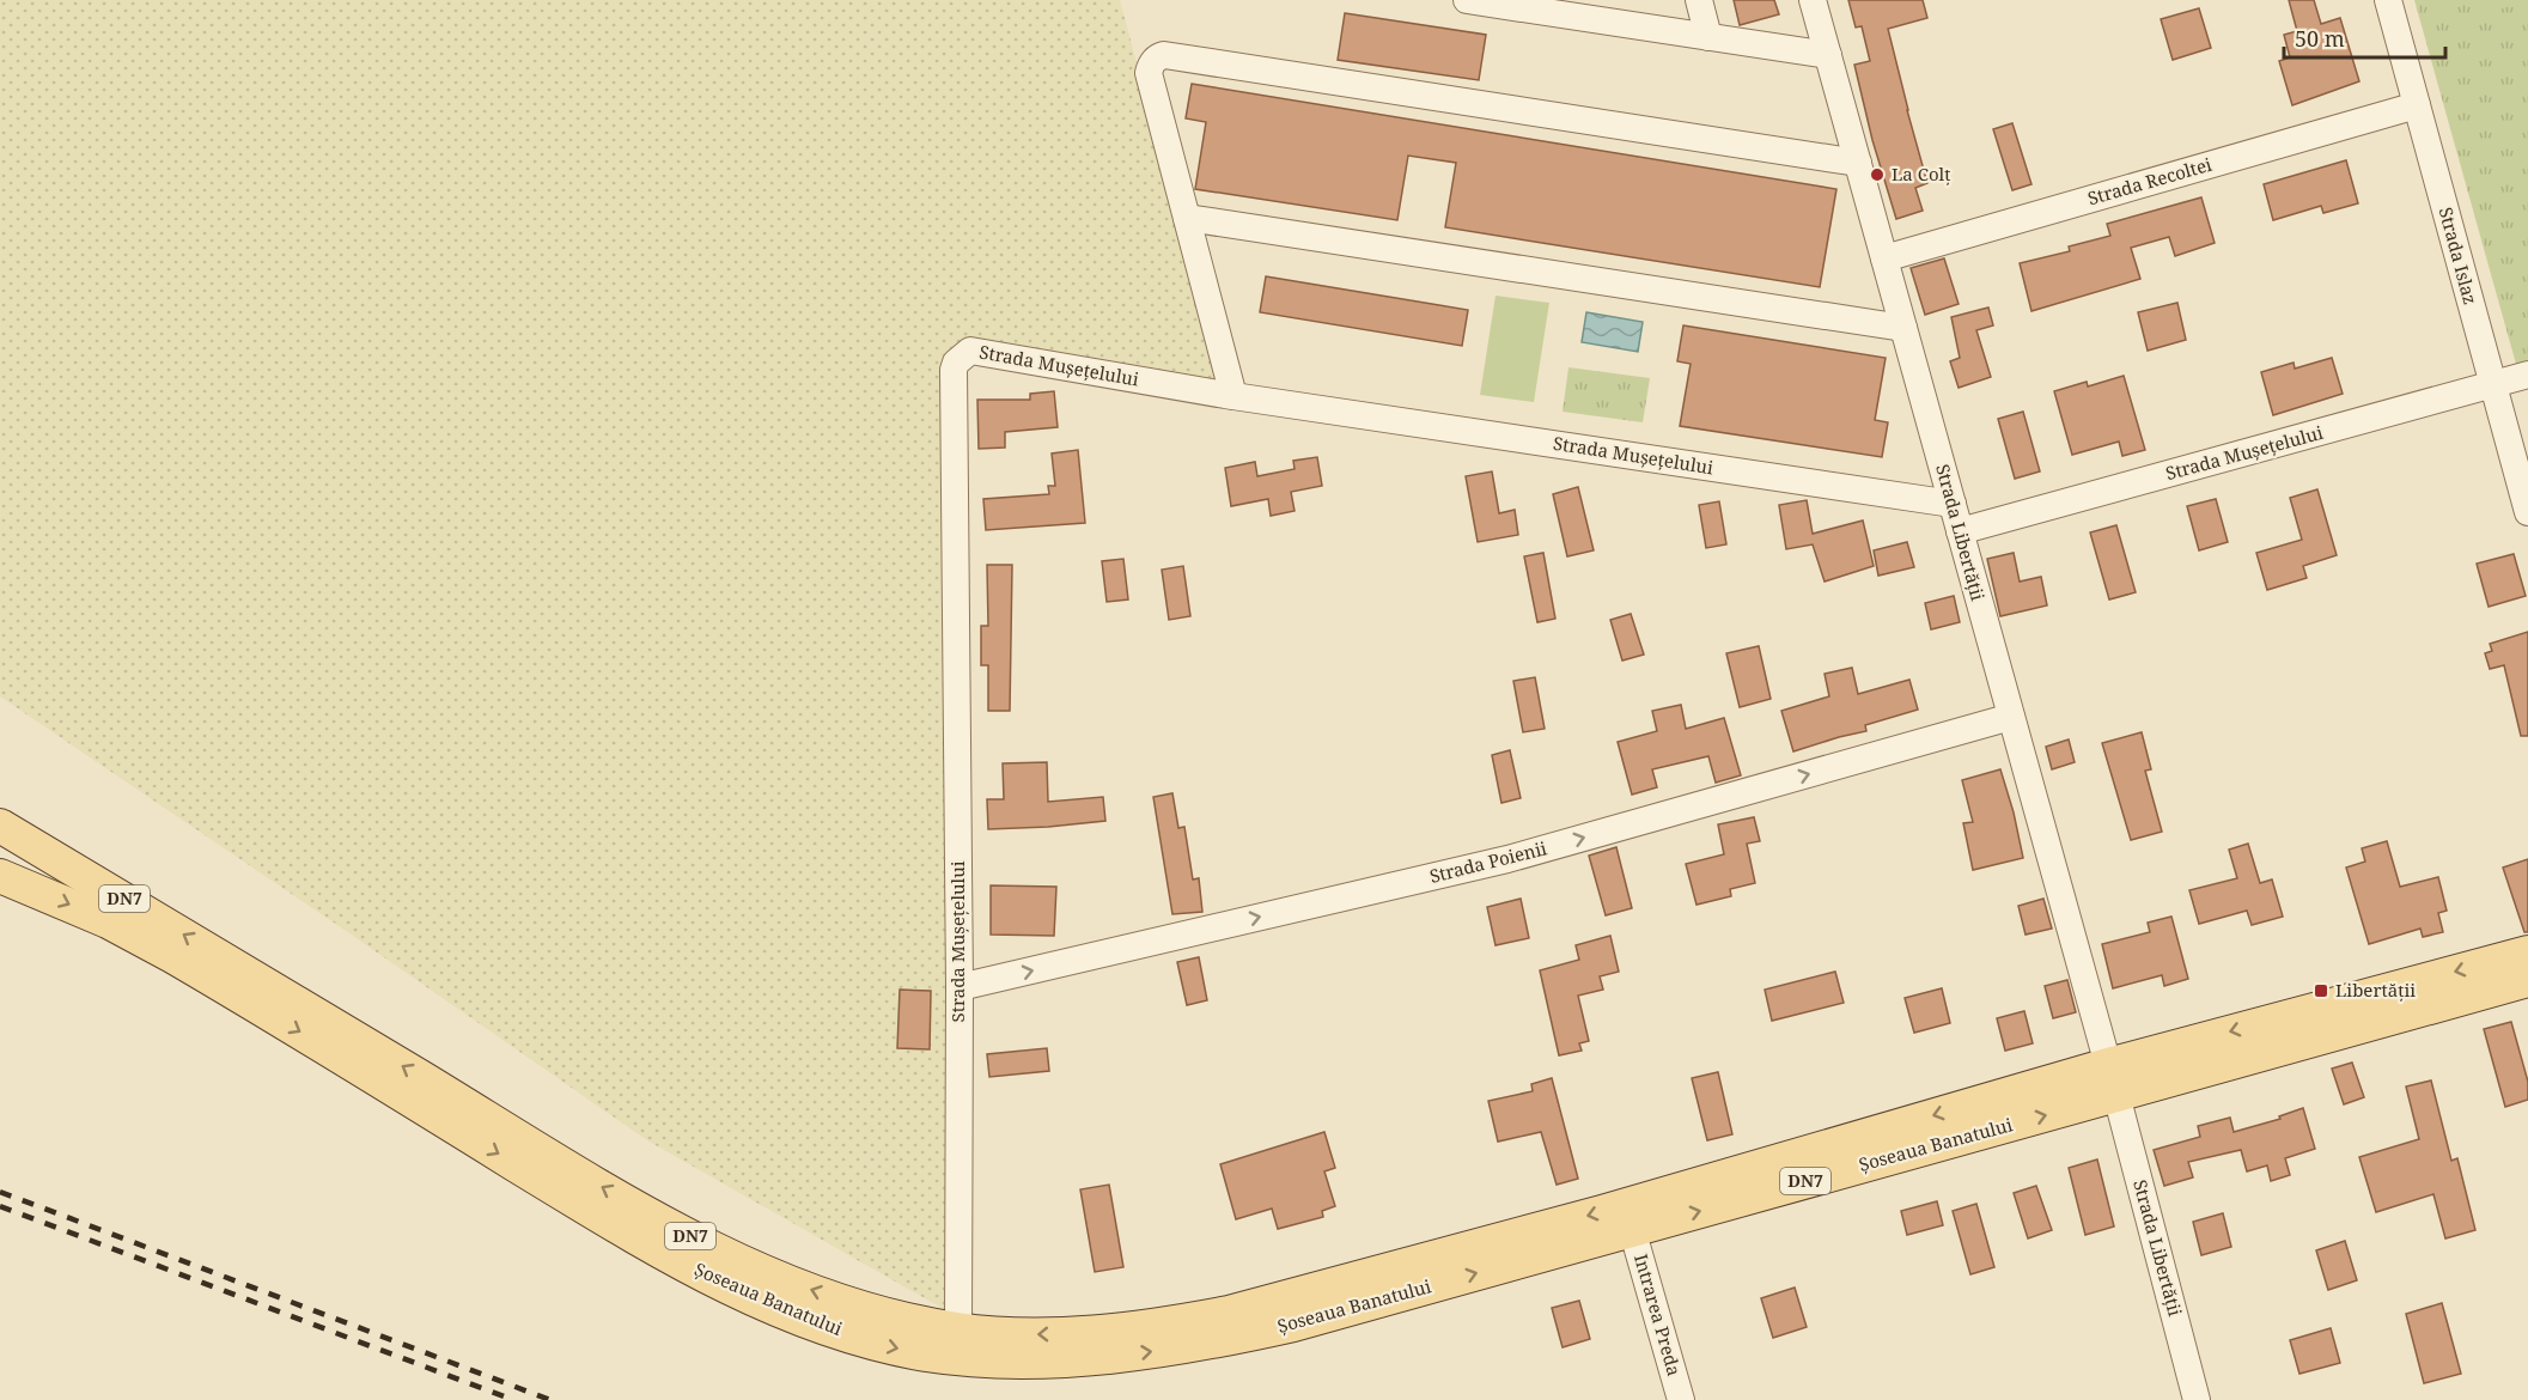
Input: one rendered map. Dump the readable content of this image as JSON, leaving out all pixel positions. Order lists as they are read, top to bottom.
{
  "streets": {
    "main road": ["DN7", "Șoseaua Banatului"],
    "street": [
      "Strada Recoltei",
      "Strada Islaz",
      "Strada Mușețelului",
      "Strada Libertății",
      "Strada Poienii",
      "Intrarea Preda"
    ]
  },
  "crossings": [
    ["Strada Recoltei", "Strada Islaz"],
    ["Strada Recoltei", "Strada Libertății"],
    ["Strada Islaz", "Strada Mușețelului"],
    ["Strada Mușețelului", "Strada Libertății"],
    ["Strada Mușețelului", "Strada Poienii"],
    ["Strada Mușețelului", "Șoseaua Banatului"],
    ["Strada Libertății", "Strada Poienii"],
    ["Strada Libertății", "Șoseaua Banatului"],
    ["DN7", "Șoseaua Banatului"],
    ["Șoseaua Banatului", "Intrarea Preda"]
  ],
  "one_way": ["Strada Poienii"],
  "places": {
    "other": ["La Colț"],
    "transit": ["Libertății"]
  },
  "scale_bar": "50 m"
}
